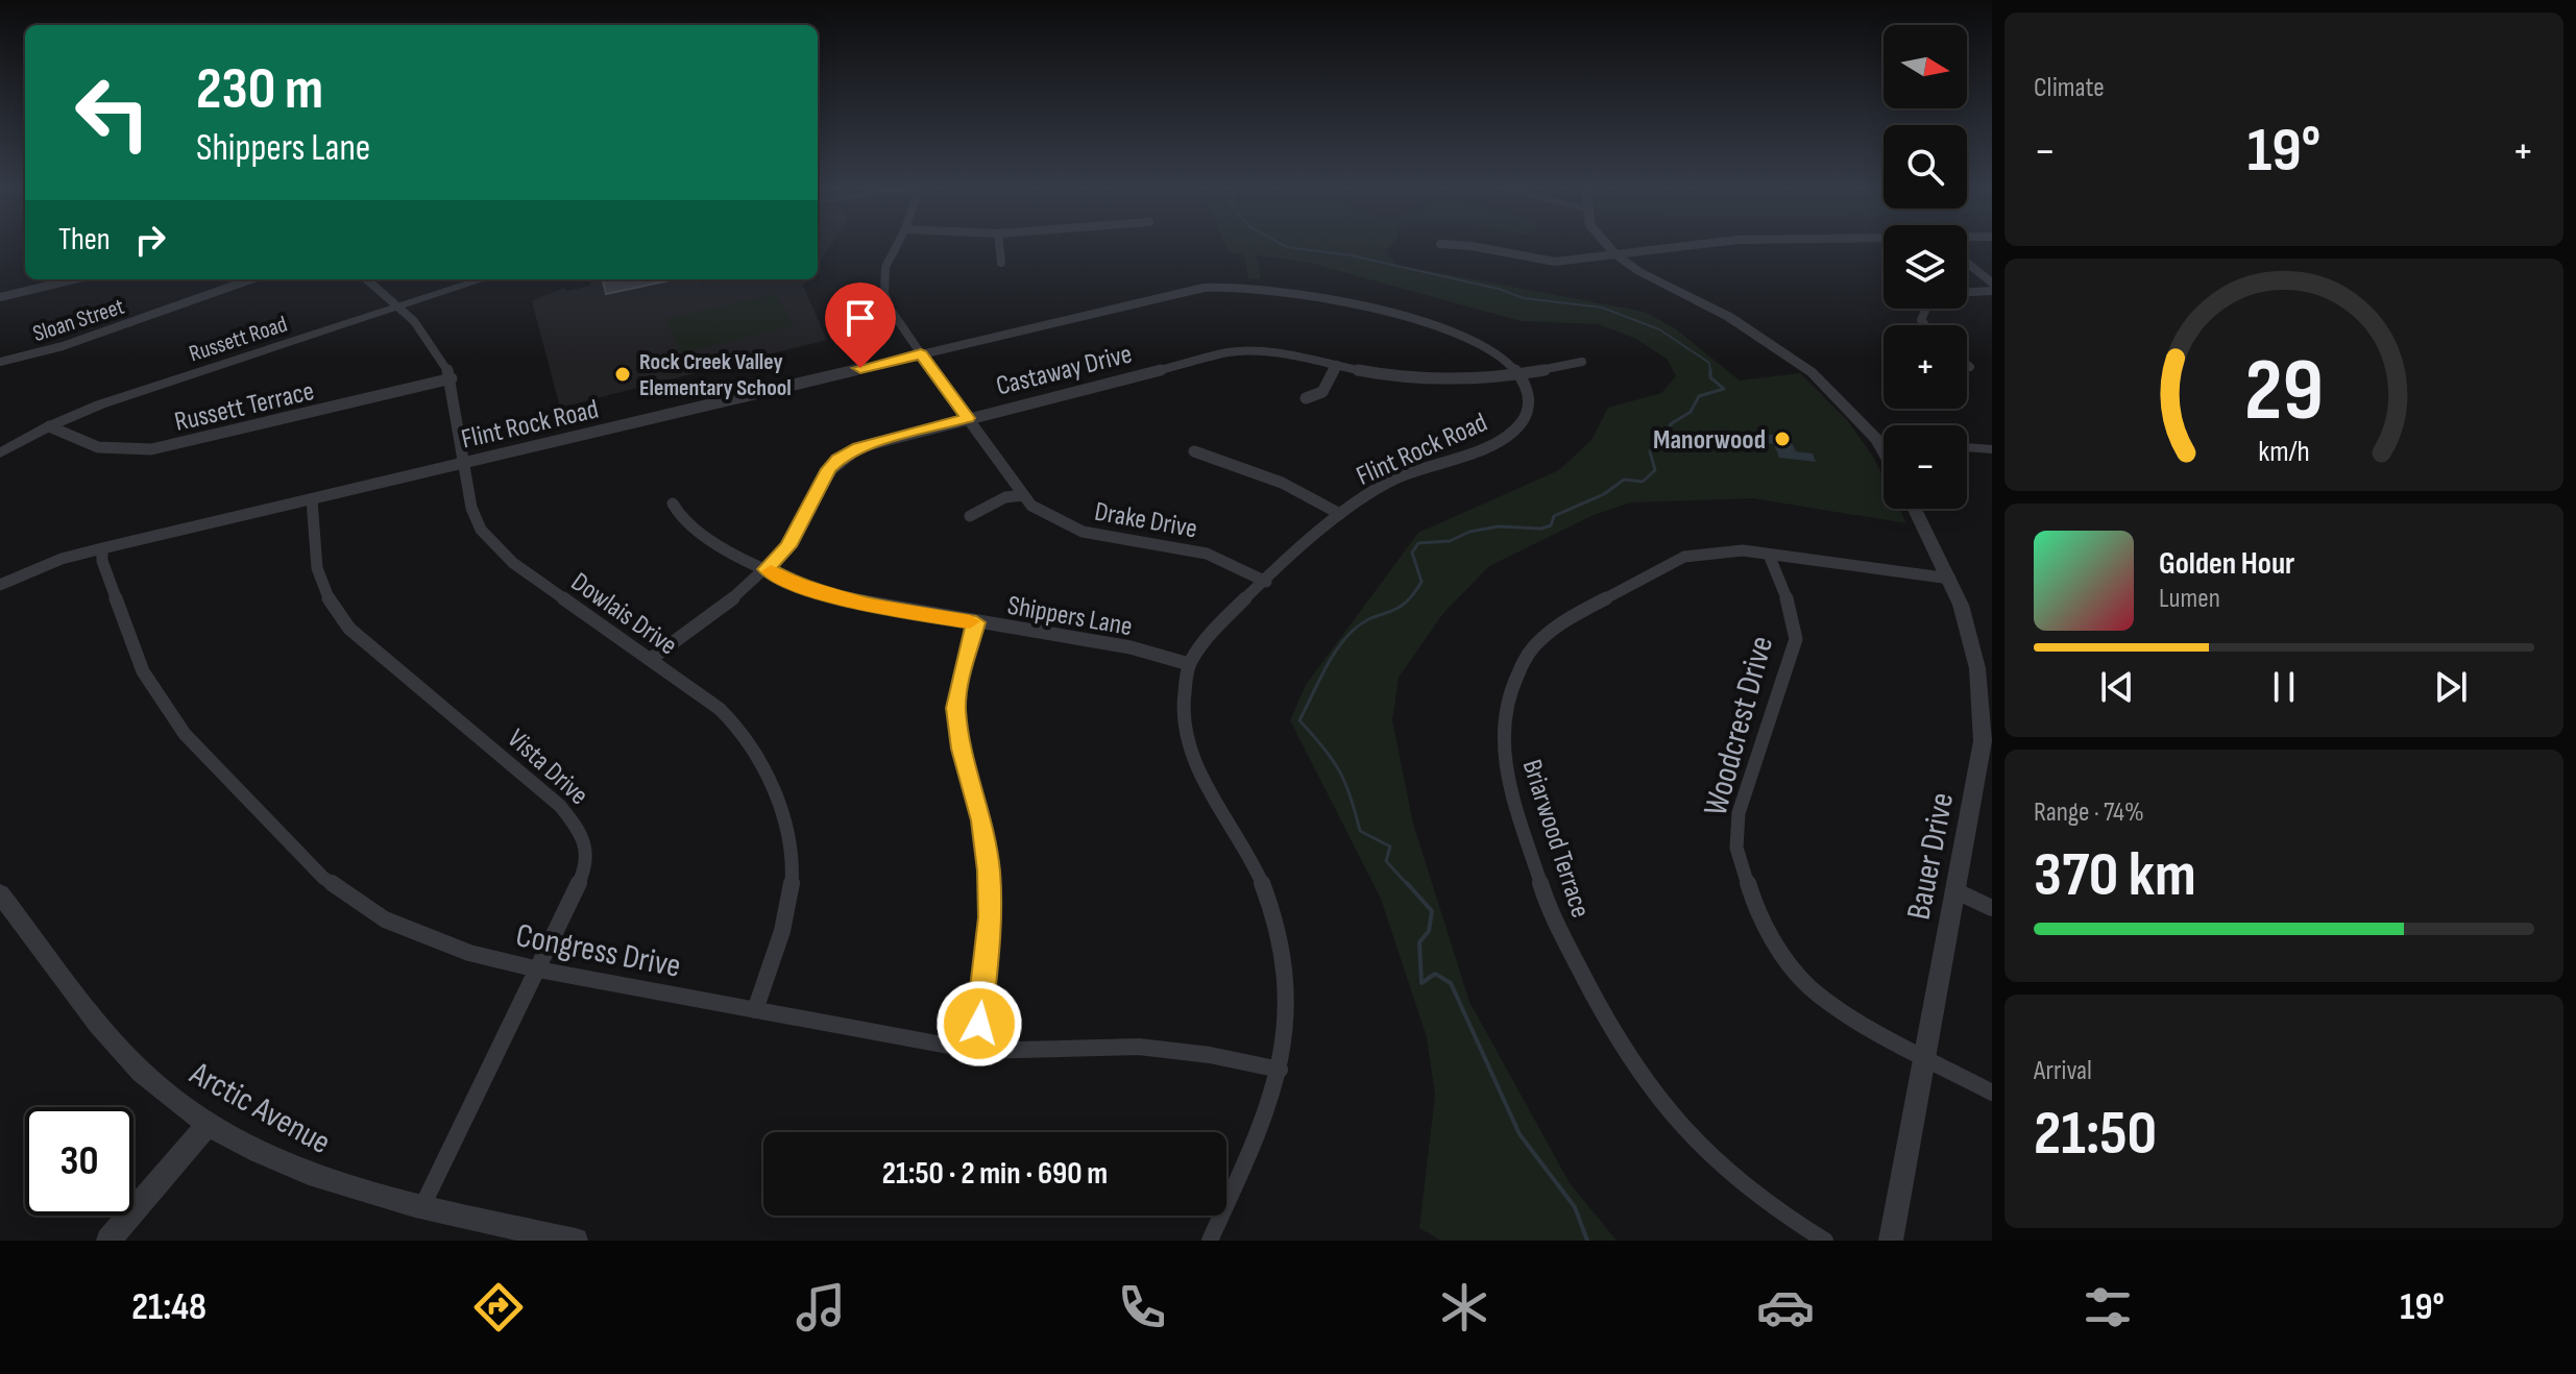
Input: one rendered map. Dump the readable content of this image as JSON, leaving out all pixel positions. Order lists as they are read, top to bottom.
{
  "streets": {
    "street": [
      "Sloan Street",
      "Russett Road",
      "Castaway Drive",
      "Russett Terrace",
      "Flint Rock Road",
      "Drake Drive",
      "Dowlais Drive",
      "Shippers Lane",
      "Woodcrest Drive",
      "Vista Drive",
      "Briarwood Terrace",
      "Bauer Drive",
      "Congress Drive",
      "Arctic Avenue"
    ]
  },
  "crossings": [
    ["Russett Road", "Russett Terrace"],
    ["Russett Road", "Dowlais Drive"],
    ["Castaway Drive", "Flint Rock Road"],
    ["Castaway Drive", "Drake Drive"],
    ["Castaway Drive", "Dowlais Drive"],
    ["Castaway Drive", "Shippers Lane"],
    ["Russett Terrace", "Dowlais Drive"],
    ["Flint Rock Road", "Drake Drive"],
    ["Flint Rock Road", "Dowlais Drive"],
    ["Flint Rock Road", "Shippers Lane"],
    ["Flint Rock Road", "Vista Drive"],
    ["Flint Rock Road", "Congress Drive"],
    ["Dowlais Drive", "Congress Drive"],
    ["Woodcrest Drive", "Briarwood Terrace"],
    ["Woodcrest Drive", "Bauer Drive"],
    ["Vista Drive", "Congress Drive"],
    ["Vista Drive", "Arctic Avenue"],
    ["Briarwood Terrace", "Bauer Drive"]
  ],
  "places": ["Rock Creek Valley Elementary School", "Manorwood"],
  "north": "right",
  "page": {
    "tile": [
      "Climate",
      ["Range · 74%", "370 km"],
      ["Arrival", "21:50"]
    ],
    "map_buttons": ["+", "−"],
    "turn": ["230 m", "Shippers Lane"],
    "heat": ["−", "19°", "+"],
    "then": "Then",
    "song": ["Golden Hour", "Lumen"],
    "limit": "30",
    "trip": "21:50 · 2 min · 690 m",
    "tabs": ["21:48", "19°"],
    "gauge": ["29", "km/h"]
  }
}
